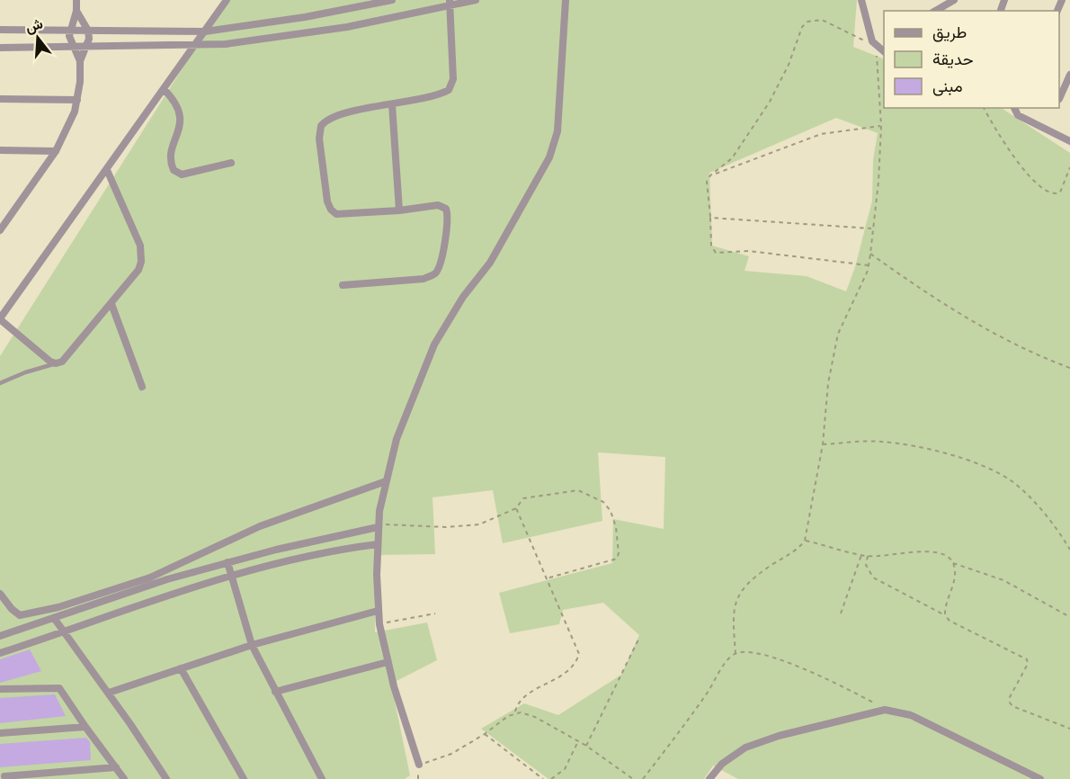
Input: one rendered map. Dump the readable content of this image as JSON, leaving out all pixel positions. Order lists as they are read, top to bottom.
{
  "legend": ["طريق", "حديقة", "مبنى"],
  "north": "top"
}
